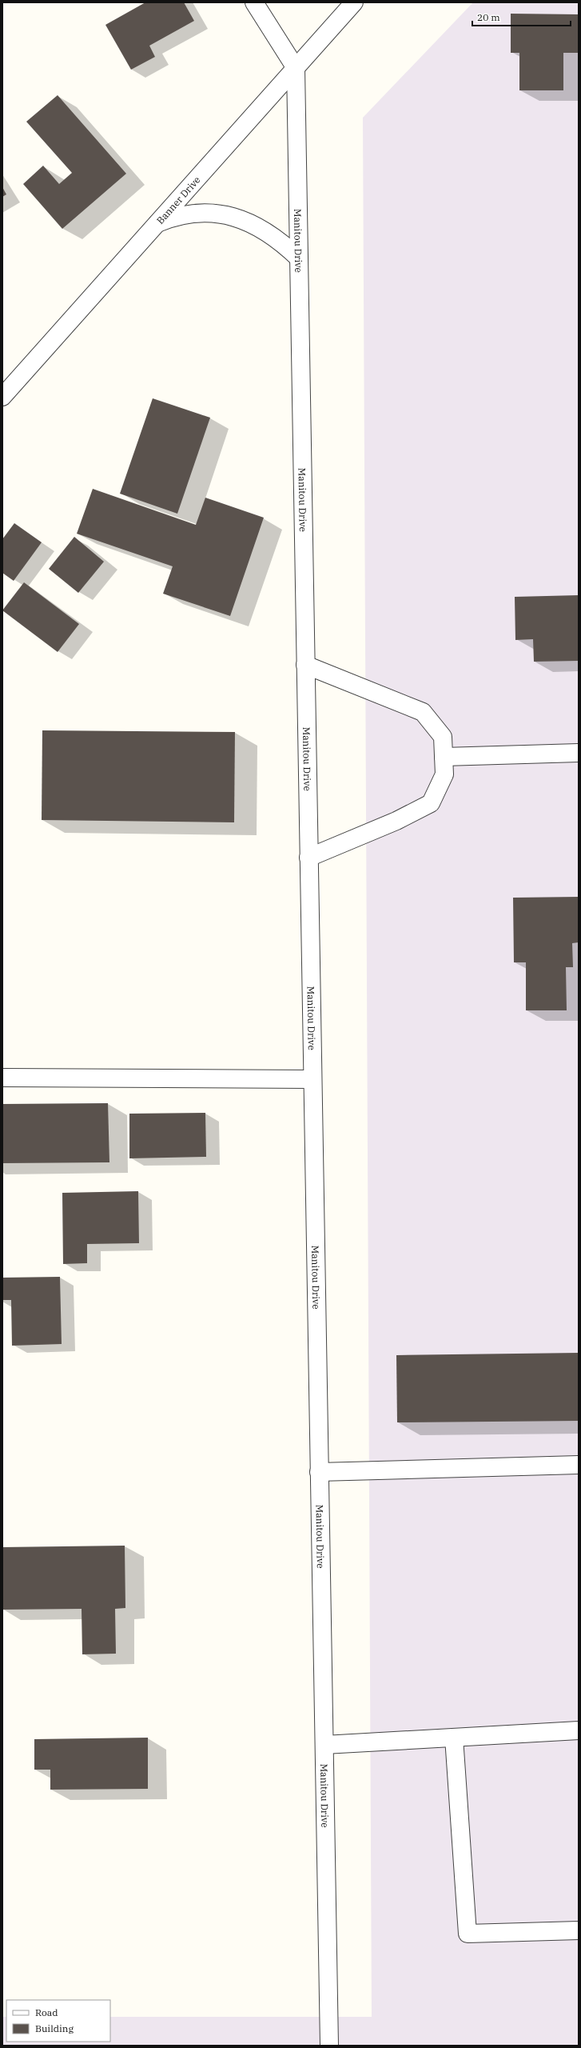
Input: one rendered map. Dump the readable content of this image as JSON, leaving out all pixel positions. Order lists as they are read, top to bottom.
{
  "streets": {
    "street": ["Banner Drive", "Manitou Drive"]
  },
  "crossings": [
    ["Banner Drive", "Manitou Drive"]
  ],
  "legend": ["Road", "Building"],
  "scale_bar": "20 m"
}
